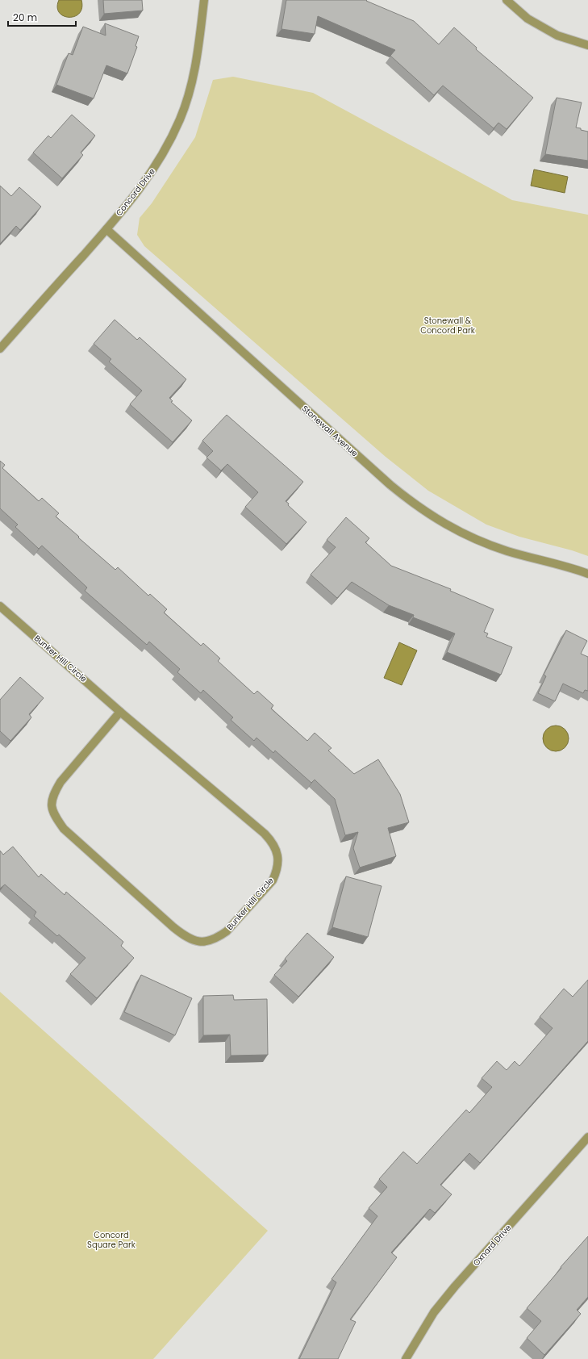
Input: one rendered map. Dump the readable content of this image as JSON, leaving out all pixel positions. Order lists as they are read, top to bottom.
{
  "streets": {
    "street": [
      "Concord Drive",
      "Stonewall Avenue",
      "Bunker Hill Circle",
      "Oxnard Drive"
    ]
  },
  "crossings": [
    ["Concord Drive", "Stonewall Avenue"]
  ],
  "parks": ["Stonewall & Concord Park", "Concord Square Park"],
  "scale_bar": "20 m"
}
